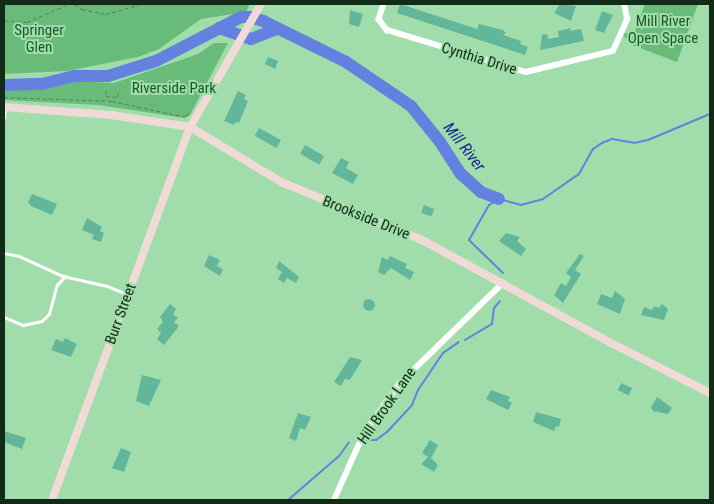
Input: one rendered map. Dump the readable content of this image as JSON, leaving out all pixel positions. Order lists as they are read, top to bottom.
{
  "streets": {
    "main road": ["Brookside Drive", "Burr Street"],
    "street": ["Cynthia Drive", "Hill Brook Lane"]
  },
  "crossings": [
    ["Brookside Drive", "Burr Street"],
    ["Brookside Drive", "Hill Brook Lane"]
  ],
  "water": ["Mill River"],
  "parks": ["Mill River Open Space", "Springer Glen", "Riverside Park"]
}
